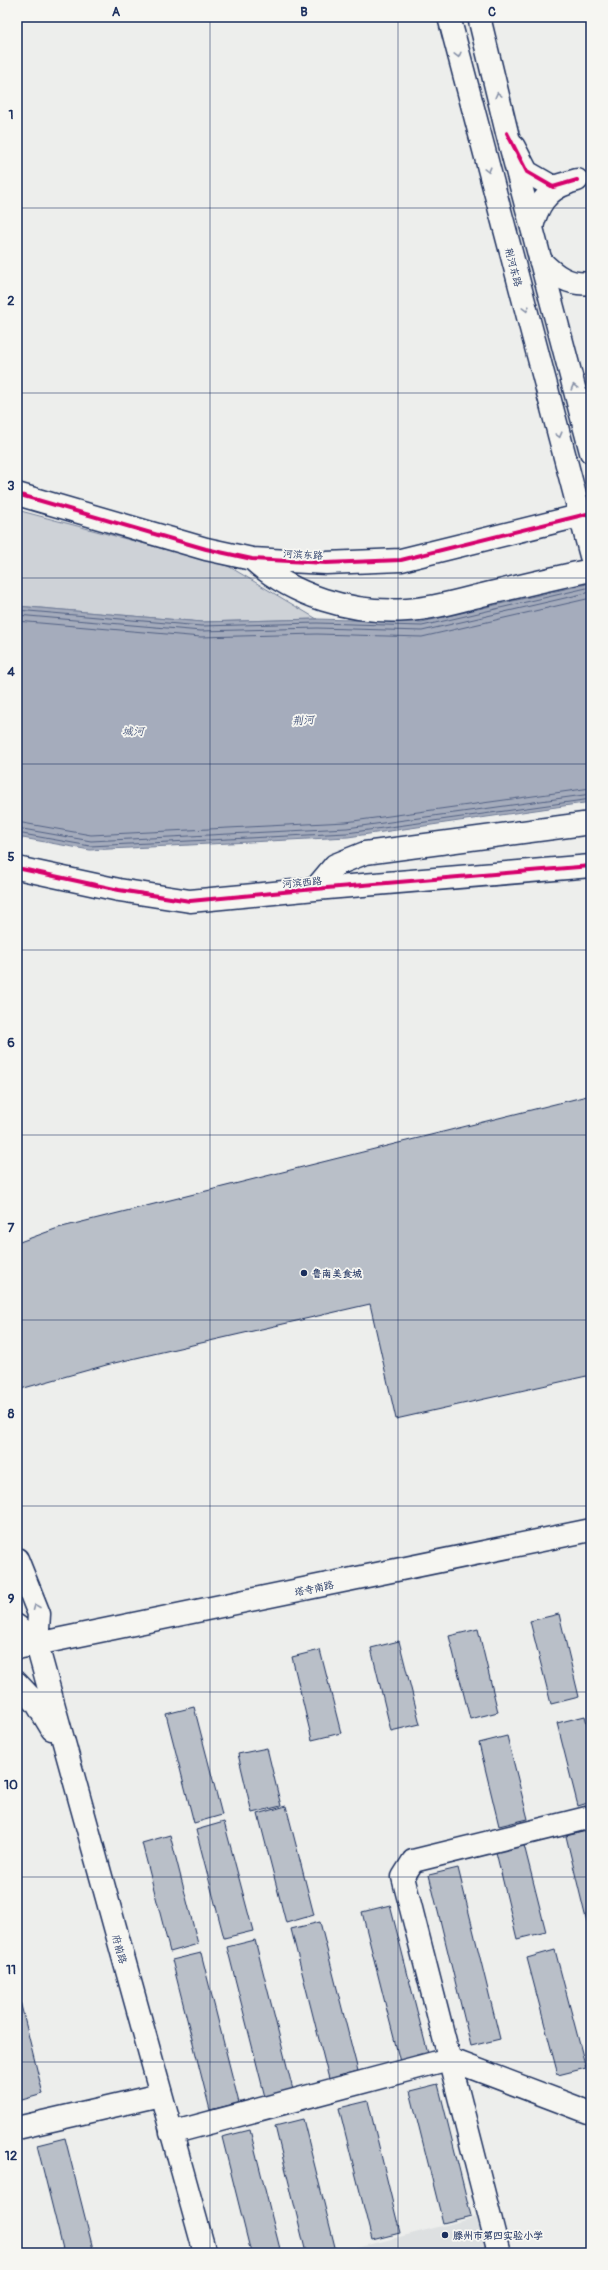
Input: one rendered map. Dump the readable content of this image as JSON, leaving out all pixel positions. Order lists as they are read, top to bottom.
{
  "streets": {
    "main road": [
      "荆河东路",
      "河滨东路",
      "河滨西路",
      "塔寺南路",
      "府前路"
    ]
  },
  "crossings": [
    ["荆河东路", "河滨东路"],
    ["塔寺南路", "府前路"]
  ],
  "water": ["荆河", "城河"],
  "places": ["鲁南美食城", "滕州市第四实验小学"],
  "grid": {
    "columns": ["A", "B", "C"],
    "rows": [
      "1",
      "2",
      "3",
      "4",
      "5",
      "6",
      "7",
      "8",
      "9",
      "10",
      "11",
      "12"
    ]
  }
}
